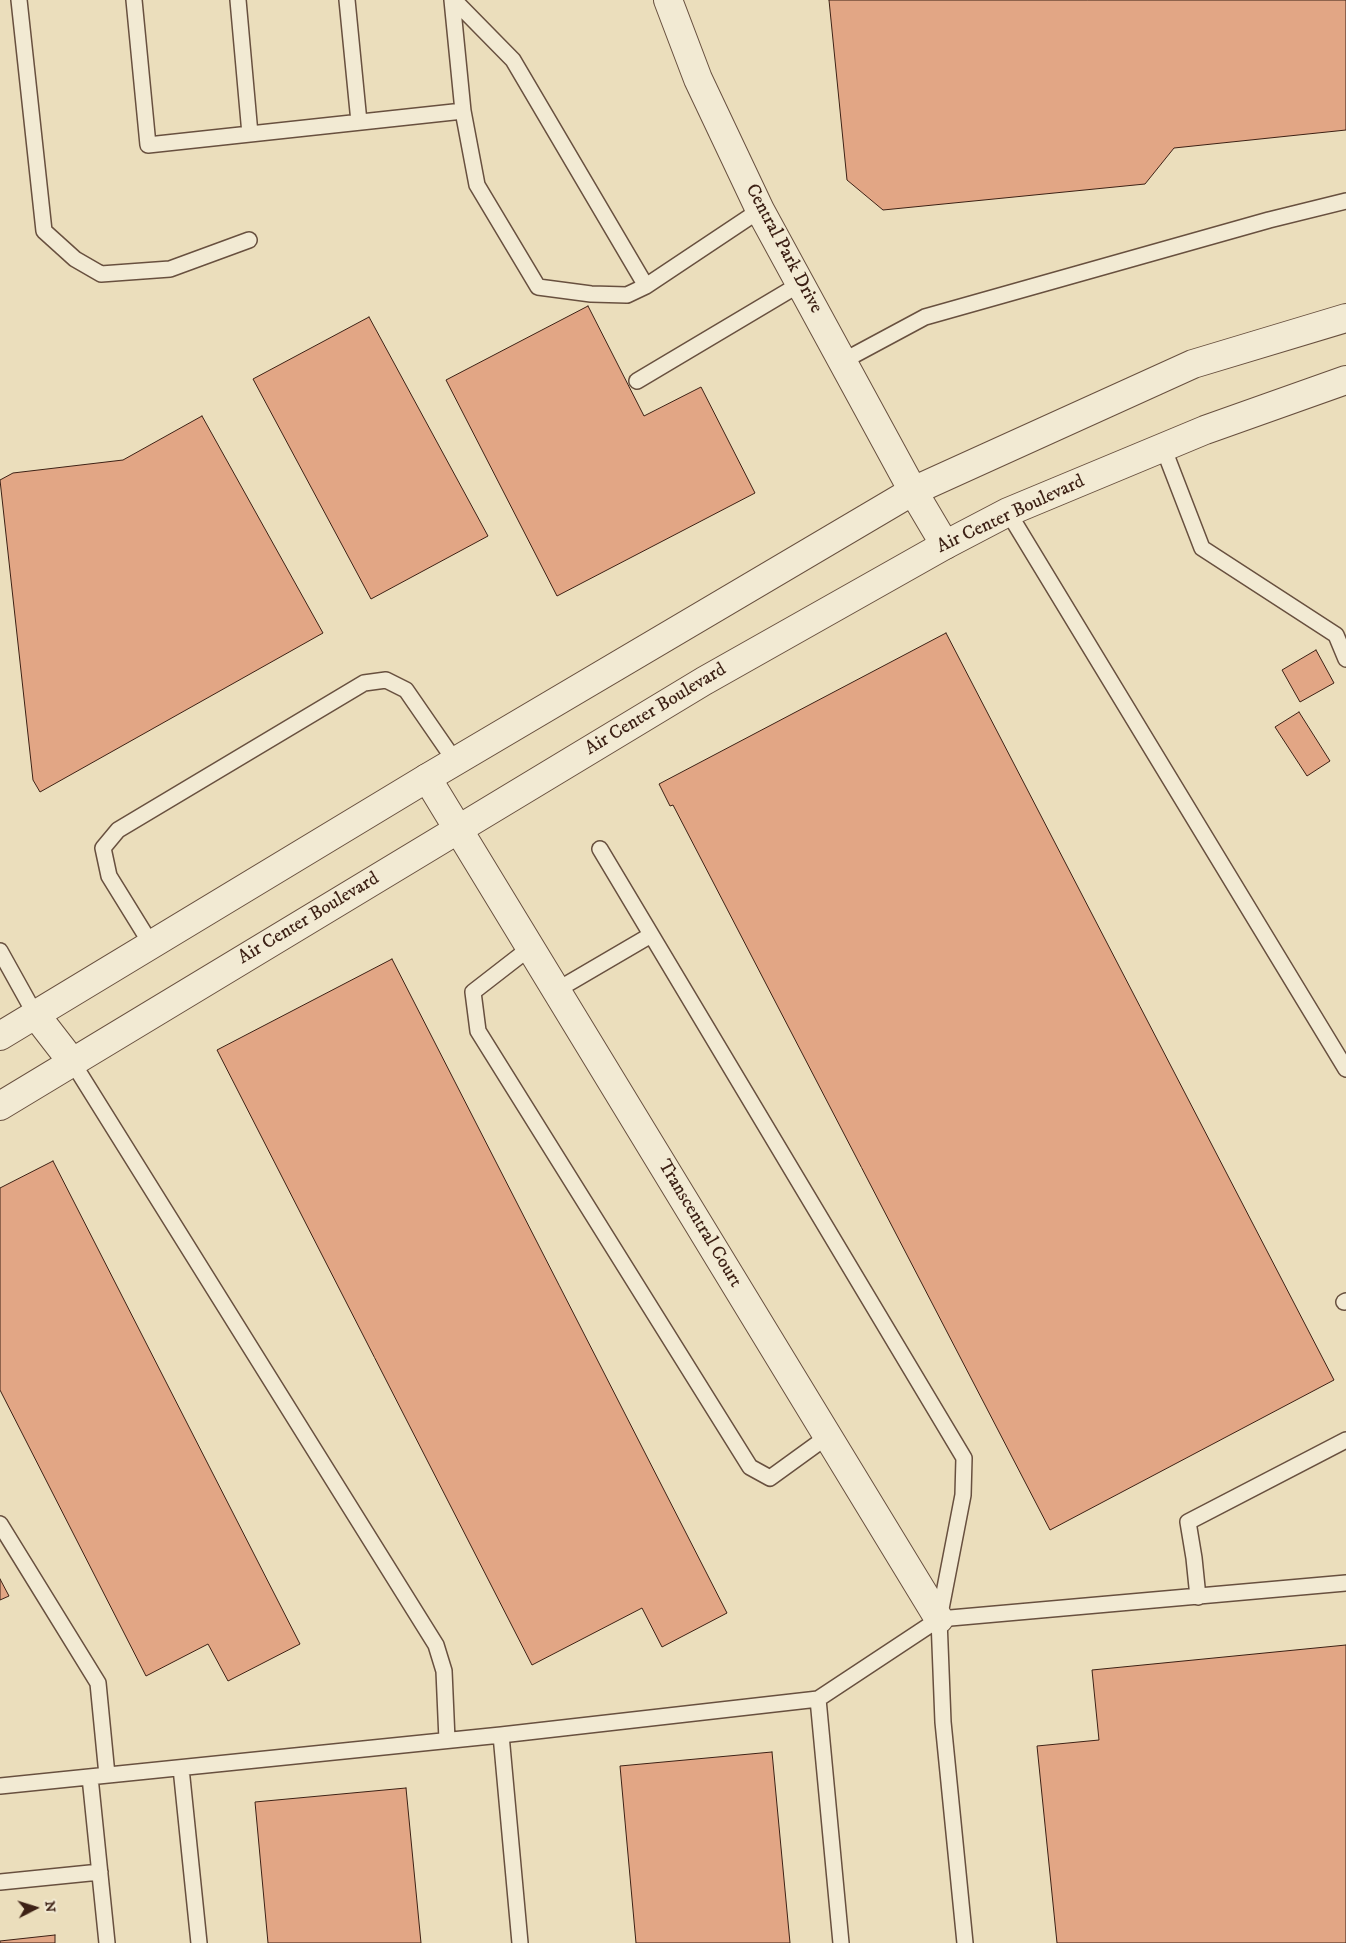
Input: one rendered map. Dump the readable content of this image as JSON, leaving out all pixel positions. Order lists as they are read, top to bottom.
{
  "streets": {
    "street": ["Central Park Drive", "Air Center Boulevard", "Transcentral Court"]
  },
  "crossings": [
    ["Central Park Drive", "Air Center Boulevard"],
    ["Air Center Boulevard", "Transcentral Court"]
  ],
  "north": "right"
}
